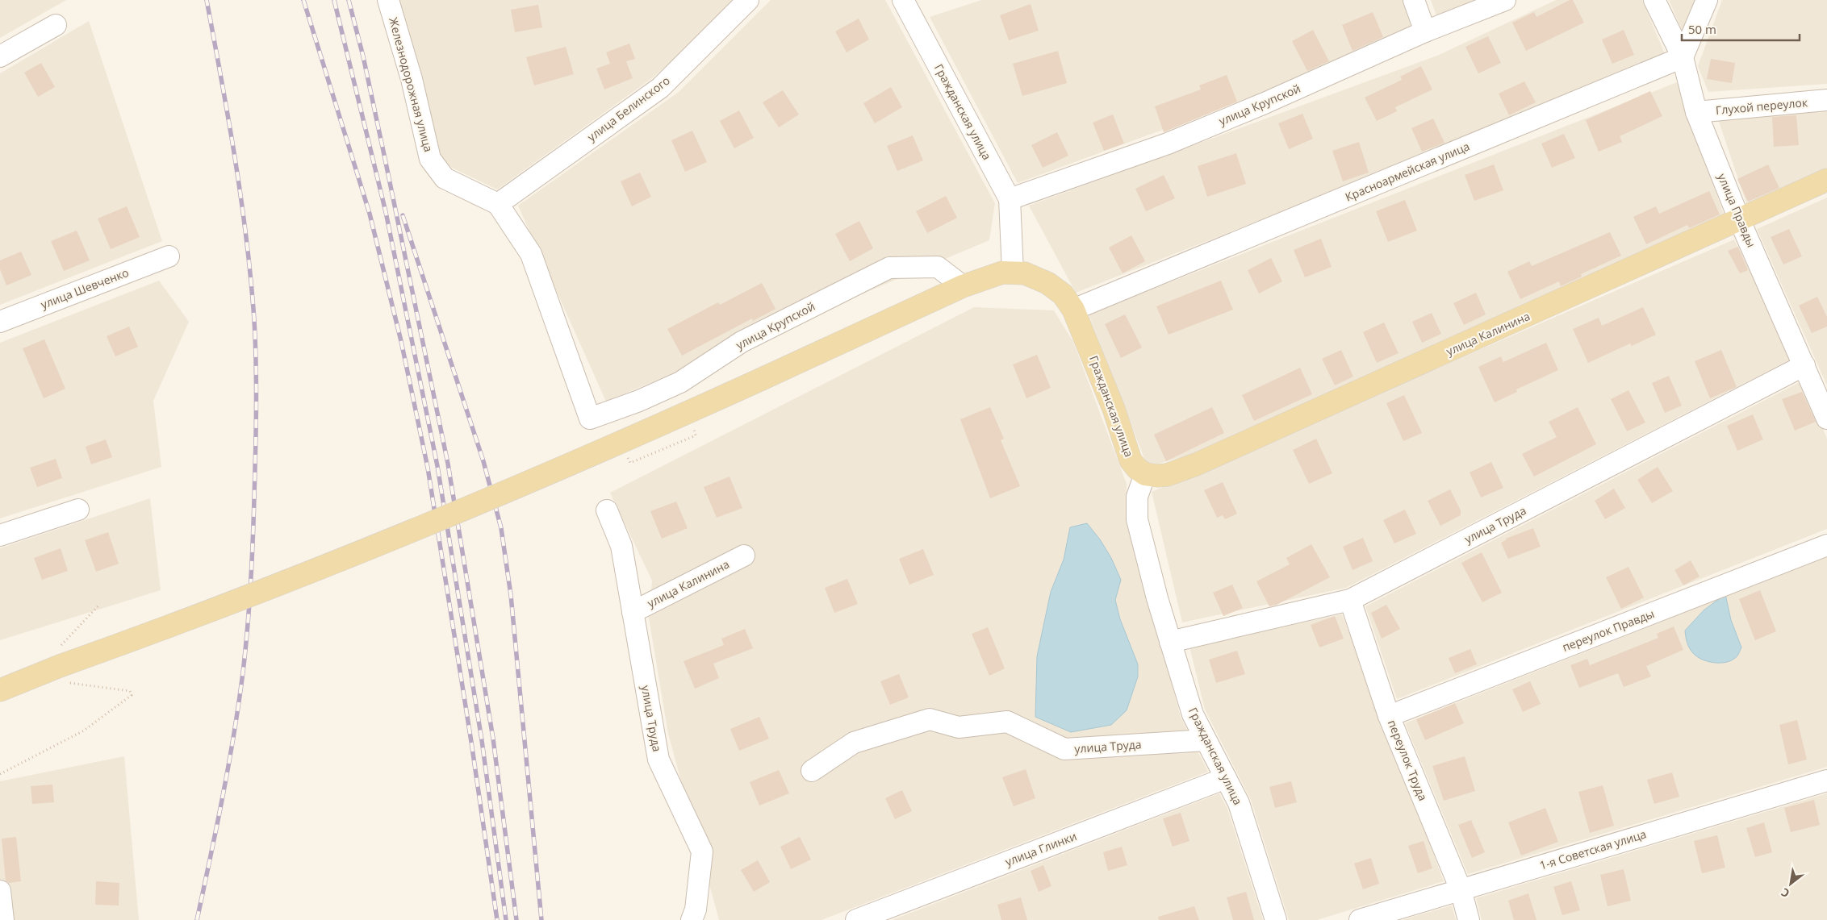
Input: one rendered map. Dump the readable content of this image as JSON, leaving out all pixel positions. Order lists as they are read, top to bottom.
{
  "streets": {
    "main road": ["Гражданская улица", "улица Калинина"],
    "street": [
      "Железнодорожная улица",
      "улица Крупской",
      "Глухой переулок",
      "улица Белинского",
      "Красноармейская улица",
      "улица Правды",
      "улица Шевченко",
      "улица Труда",
      "переулок Правды",
      "переулок Труда",
      "улица Глинки",
      "1-я Советская улица"
    ]
  },
  "crossings": [
    ["Железнодорожная улица", "улица Крупской"],
    ["Железнодорожная улица", "улица Белинского"],
    ["улица Крупской", "улица Белинского"],
    ["улица Крупской", "Гражданская улица"],
    ["Глухой переулок", "улица Правды"],
    ["Гражданская улица", "Красноармейская улица"],
    ["Гражданская улица", "улица Калинина"],
    ["Гражданская улица", "улица Труда"],
    ["Гражданская улица", "улица Глинки"],
    ["Красноармейская улица", "улица Правды"],
    ["улица Правды", "улица Калинина"],
    ["улица Правды", "улица Труда"],
    ["улица Калинина", "улица Труда"],
    ["улица Труда", "переулок Труда"],
    ["переулок Правды", "переулок Труда"],
    ["переулок Труда", "1-я Советская улица"]
  ],
  "scale_bar": "50 m",
  "north": "bottom left"
}
